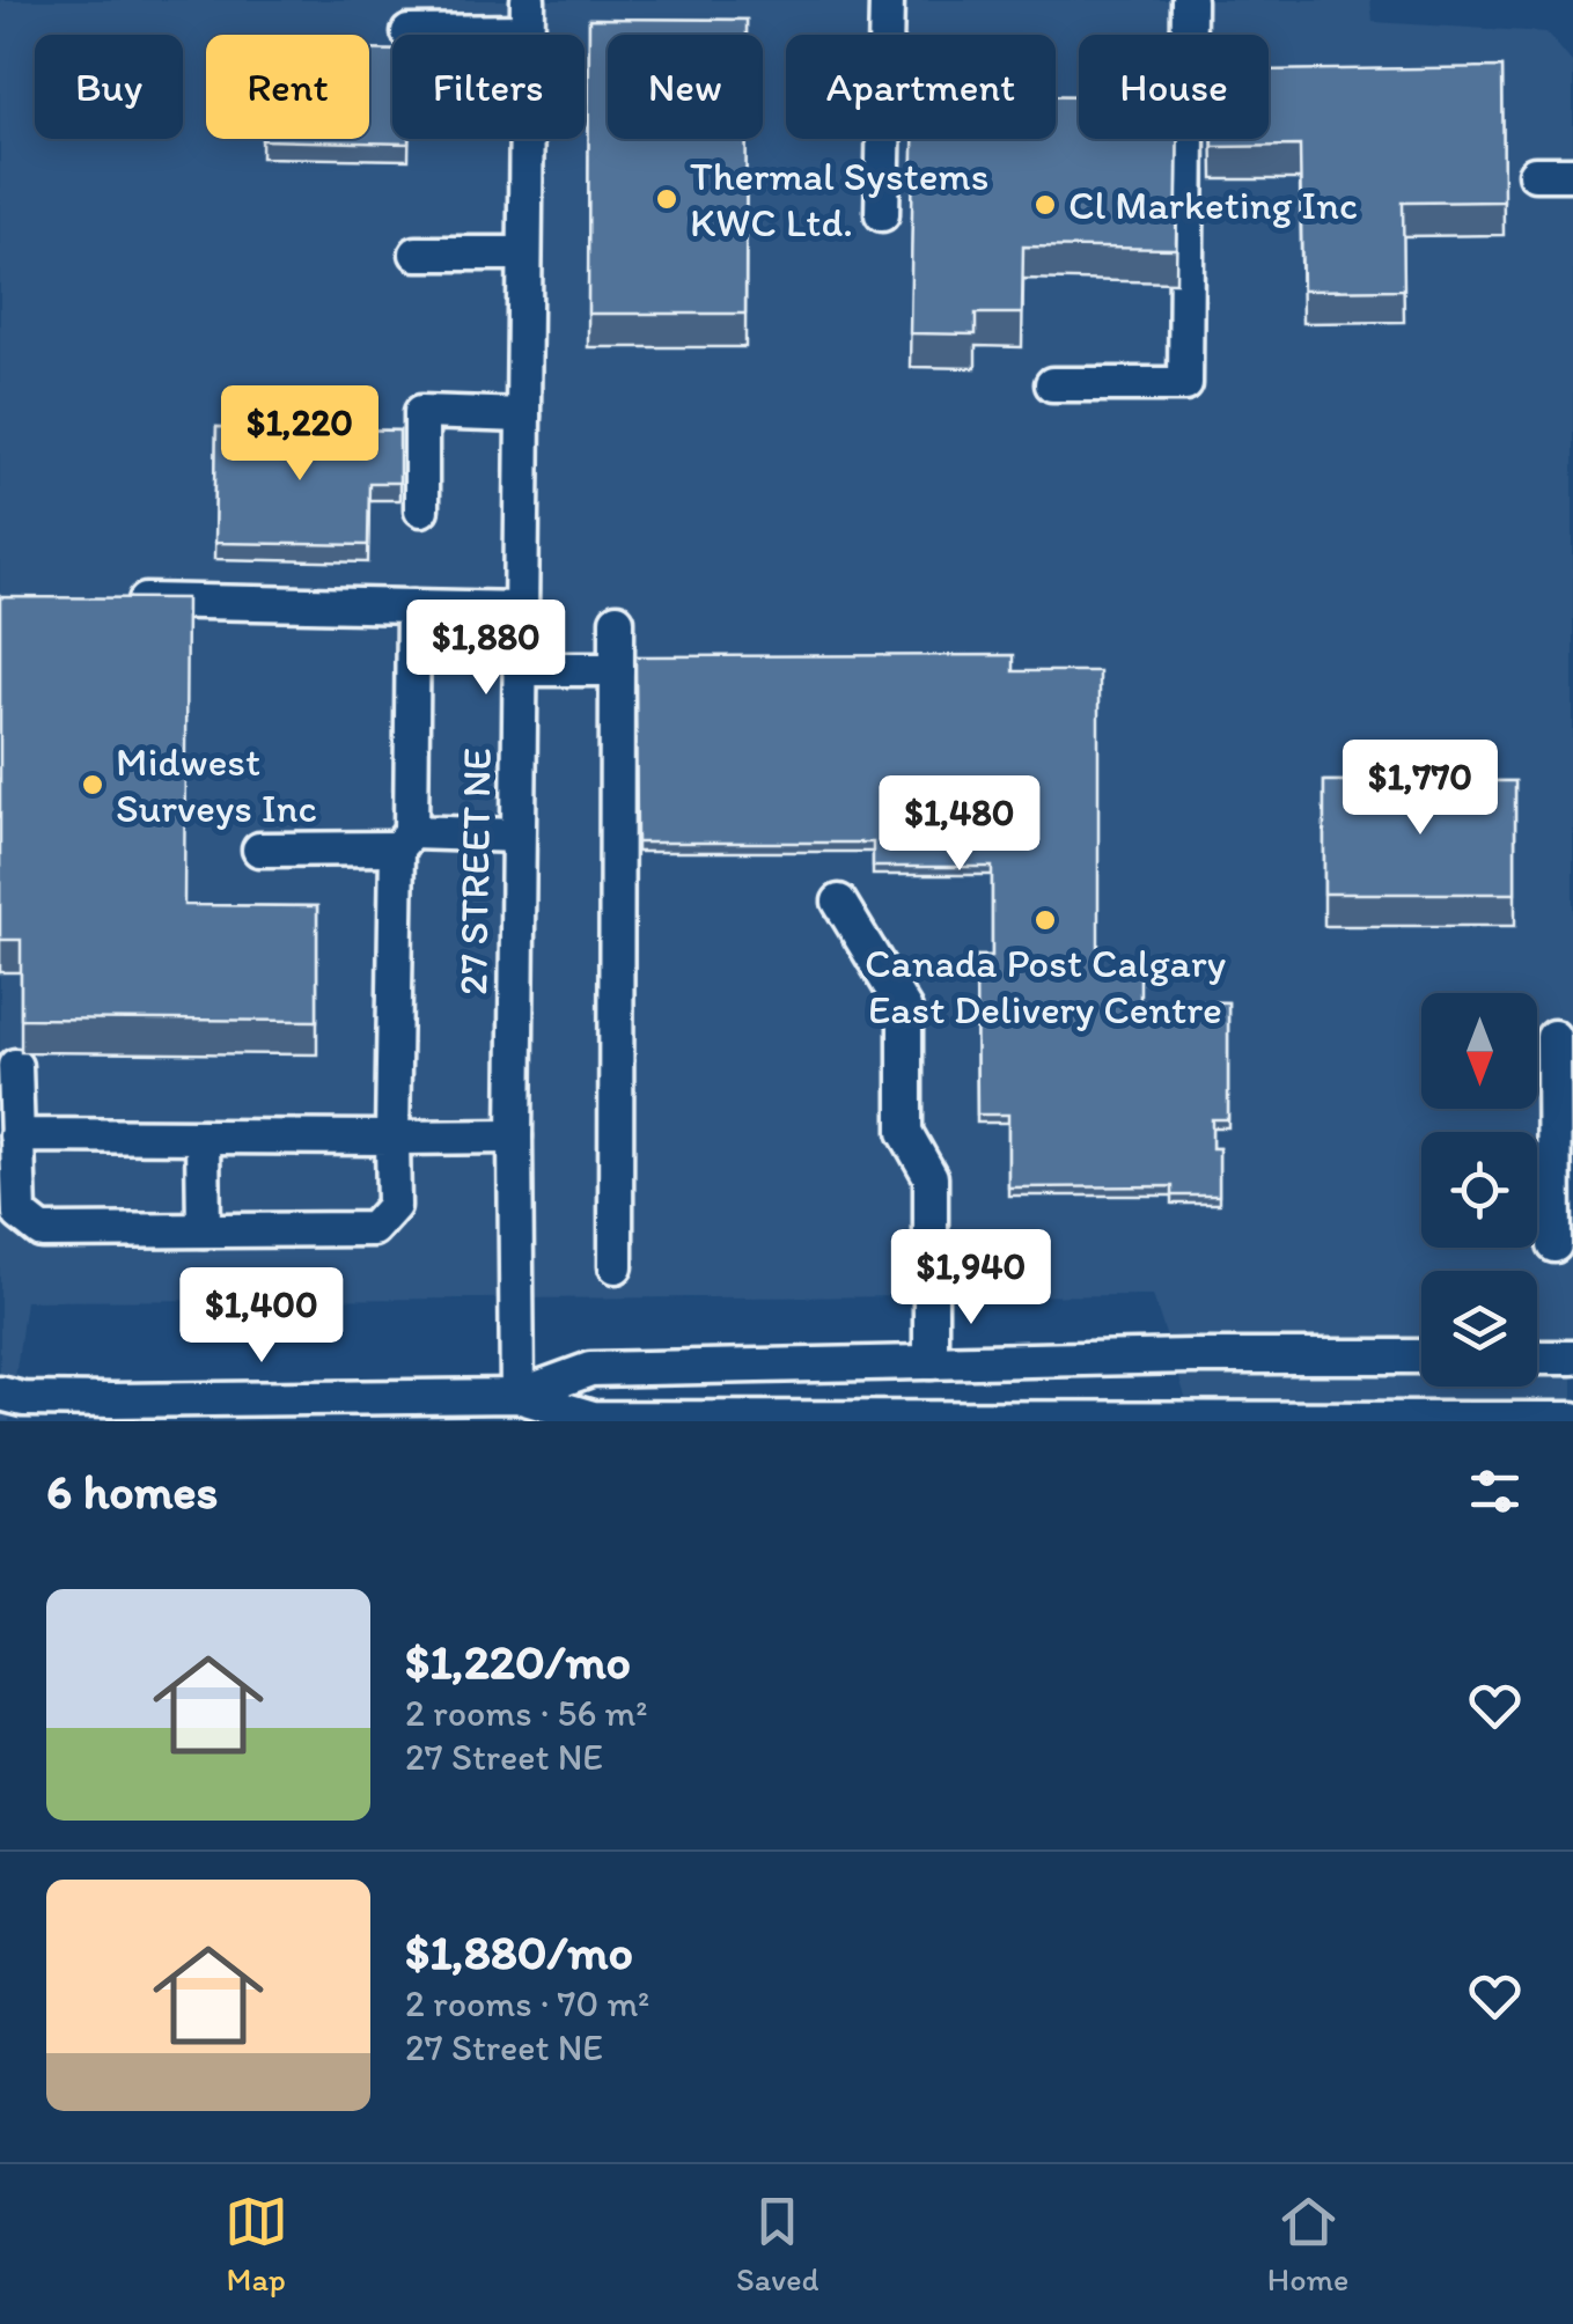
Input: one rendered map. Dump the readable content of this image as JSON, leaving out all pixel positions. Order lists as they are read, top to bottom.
{
  "streets": {
    "street": ["27 STREET NE"]
  },
  "places": [
    "Thermal Systems KWC Ltd.",
    "Cl Marketing Inc",
    "Midwest Surveys Inc",
    "Canada Post Calgary East Delivery Centre"
  ],
  "north": "bottom",
  "page": {
    "chip": [
      "Buy",
      "Rent",
      "Filters",
      "New",
      "Apartment",
      "House"
    ],
    "price": [
      "$1,220",
      "$1,880",
      "$1,770",
      "$1,480",
      "$1,940",
      "$1,400"
    ],
    "heading": "6 homes",
    "list": [
      {
        "name": "$1,220/mo",
        "note": "2 rooms · 56 m² · 27 Street NE"
      },
      {
        "name": "$1,880/mo",
        "note": "2 rooms · 70 m² · 27 Street NE"
      }
    ],
    "tabs": ["Map", "Saved", "Home"]
  }
}
